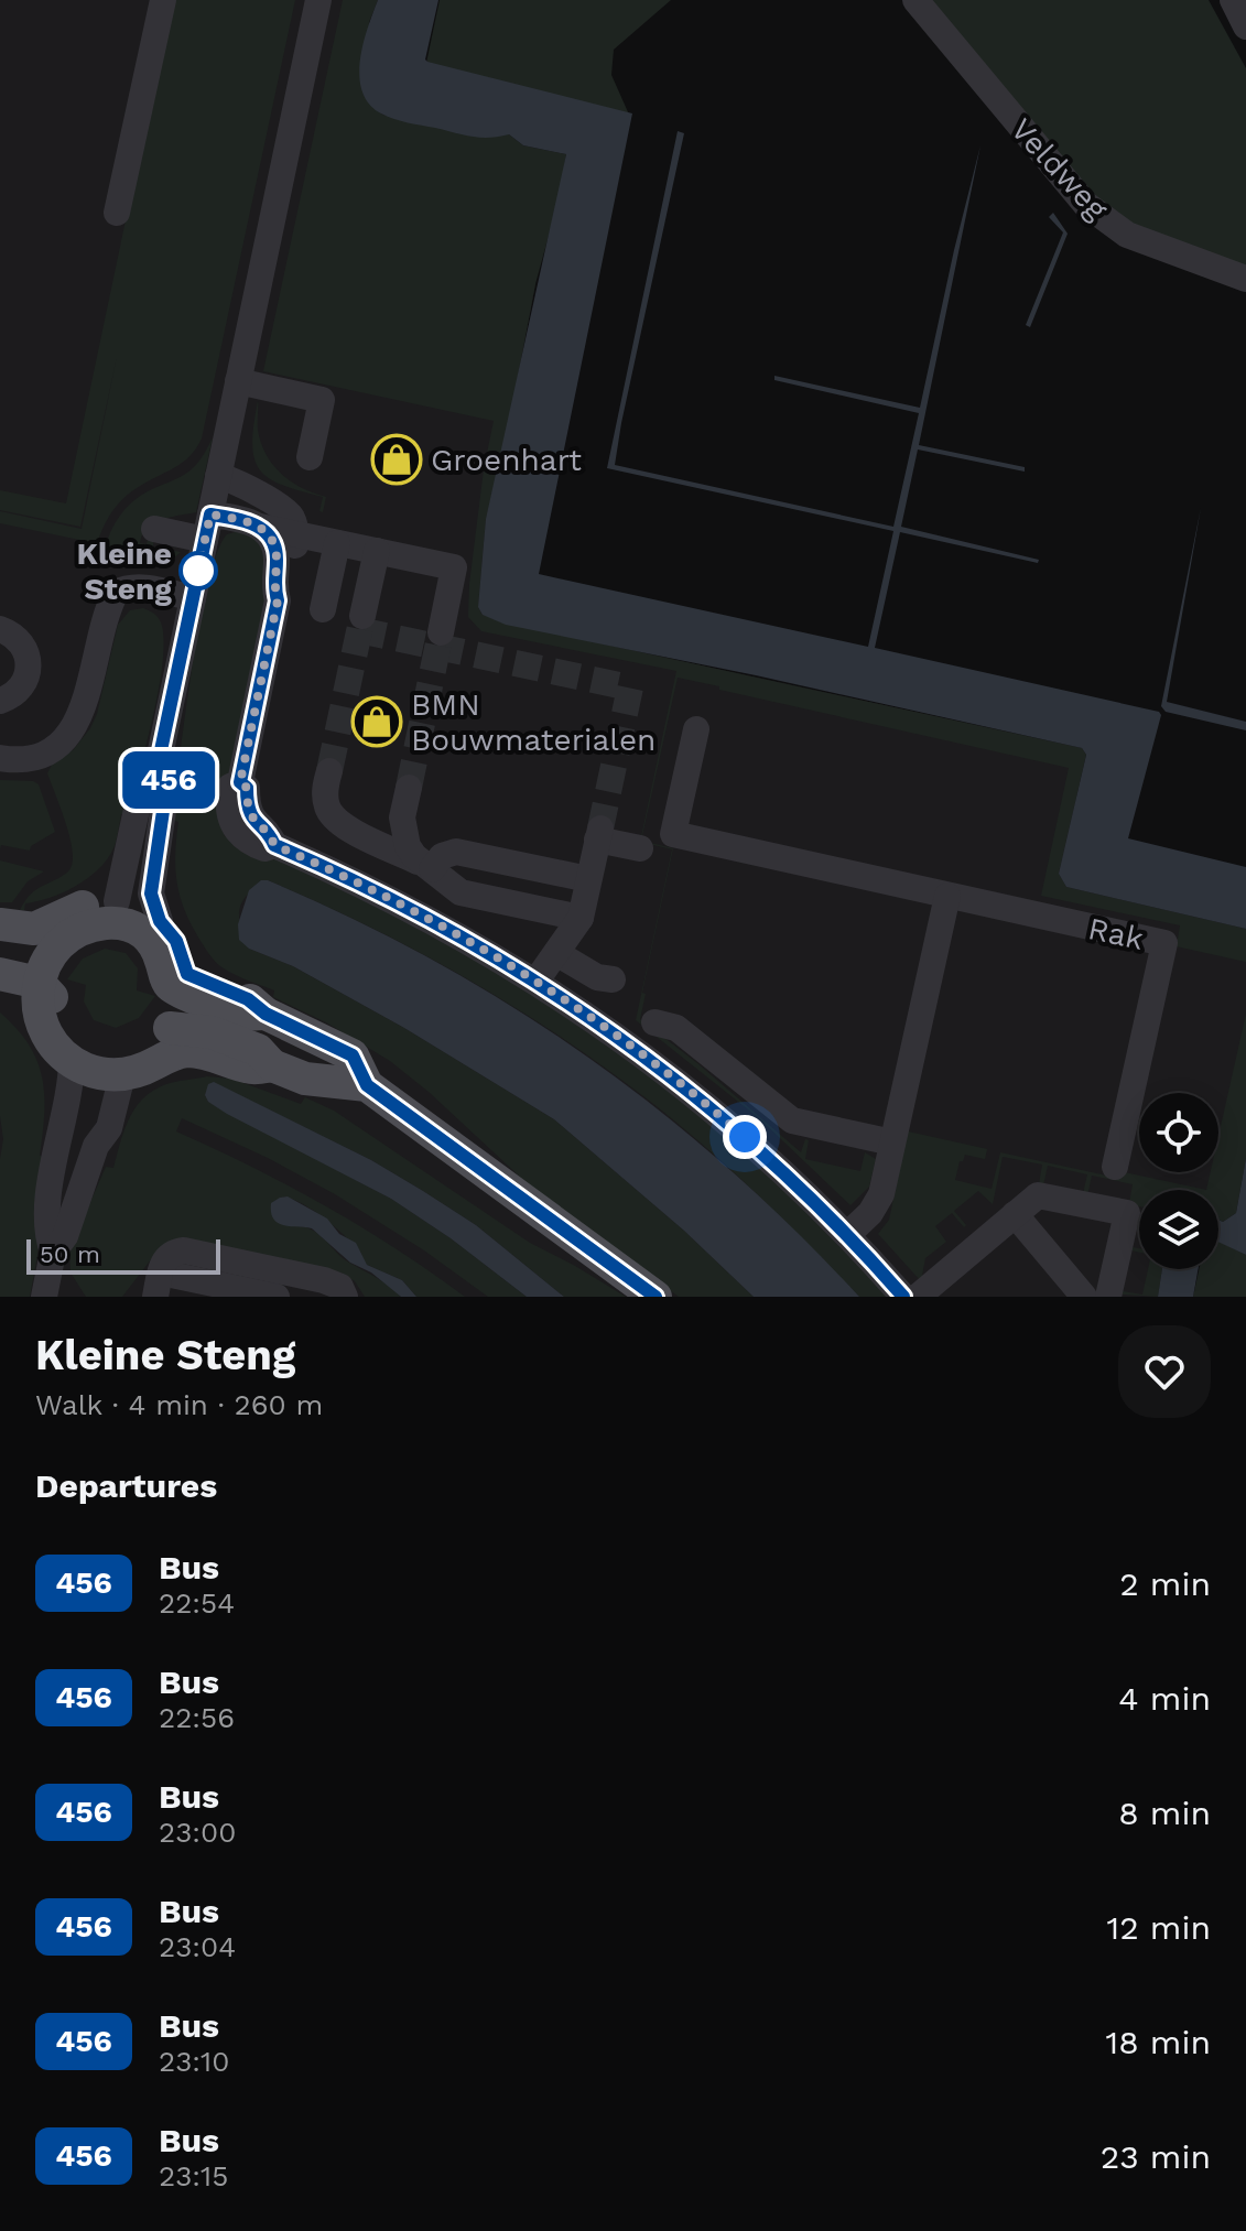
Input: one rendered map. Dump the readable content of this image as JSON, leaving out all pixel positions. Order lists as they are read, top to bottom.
{
  "streets": {
    "street": ["Veldweg", "Rak"]
  },
  "places": {
    "shop": ["Groenhart", "BMN Bouwmaterialen"],
    "other": ["Kleine Steng"]
  },
  "lines": ["bus line 456"],
  "scale_bar": "50 m",
  "page": {
    "on_map": "456",
    "scale": "50 m",
    "heading": [
      ["Kleine Steng", "Walk · 4 min · 260 m"],
      "Departures"
    ],
    "list": [
      {
        "mark": "456",
        "name": "Bus",
        "note": "22:54",
        "value": "2 min"
      },
      {
        "mark": "456",
        "name": "Bus",
        "note": "22:56",
        "value": "4 min"
      },
      {
        "mark": "456",
        "name": "Bus",
        "note": "23:00",
        "value": "8 min"
      },
      {
        "mark": "456",
        "name": "Bus",
        "note": "23:04",
        "value": "12 min"
      },
      {
        "mark": "456",
        "name": "Bus",
        "note": "23:10",
        "value": "18 min"
      },
      {
        "mark": "456",
        "name": "Bus",
        "note": "23:15",
        "value": "23 min"
      }
    ]
  }
}
